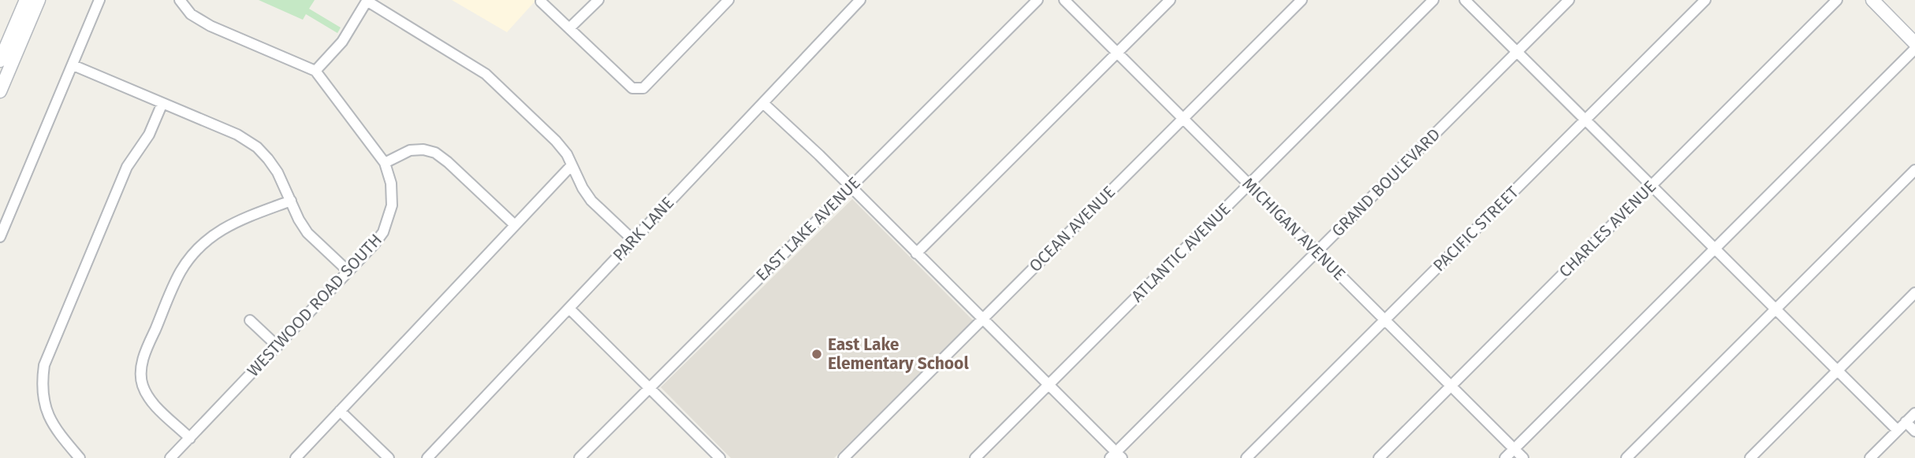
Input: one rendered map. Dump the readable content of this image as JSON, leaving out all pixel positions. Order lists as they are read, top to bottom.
{
  "streets": {
    "street": [
      "GRAND BOULEVARD",
      "PARK LANE",
      "EAST LAKE AVENUE",
      "OCEAN AVENUE",
      "MICHIGAN AVENUE",
      "PACIFIC STREET",
      "CHARLES AVENUE",
      "ATLANTIC AVENUE",
      "WESTWOOD ROAD SOUTH"
    ]
  },
  "crossings": [
    ["GRAND BOULEVARD", "MICHIGAN AVENUE"],
    ["OCEAN AVENUE", "MICHIGAN AVENUE"],
    ["MICHIGAN AVENUE", "PACIFIC STREET"],
    ["MICHIGAN AVENUE", "CHARLES AVENUE"],
    ["MICHIGAN AVENUE", "ATLANTIC AVENUE"]
  ],
  "places": ["East Lake Elementary School"]
}
